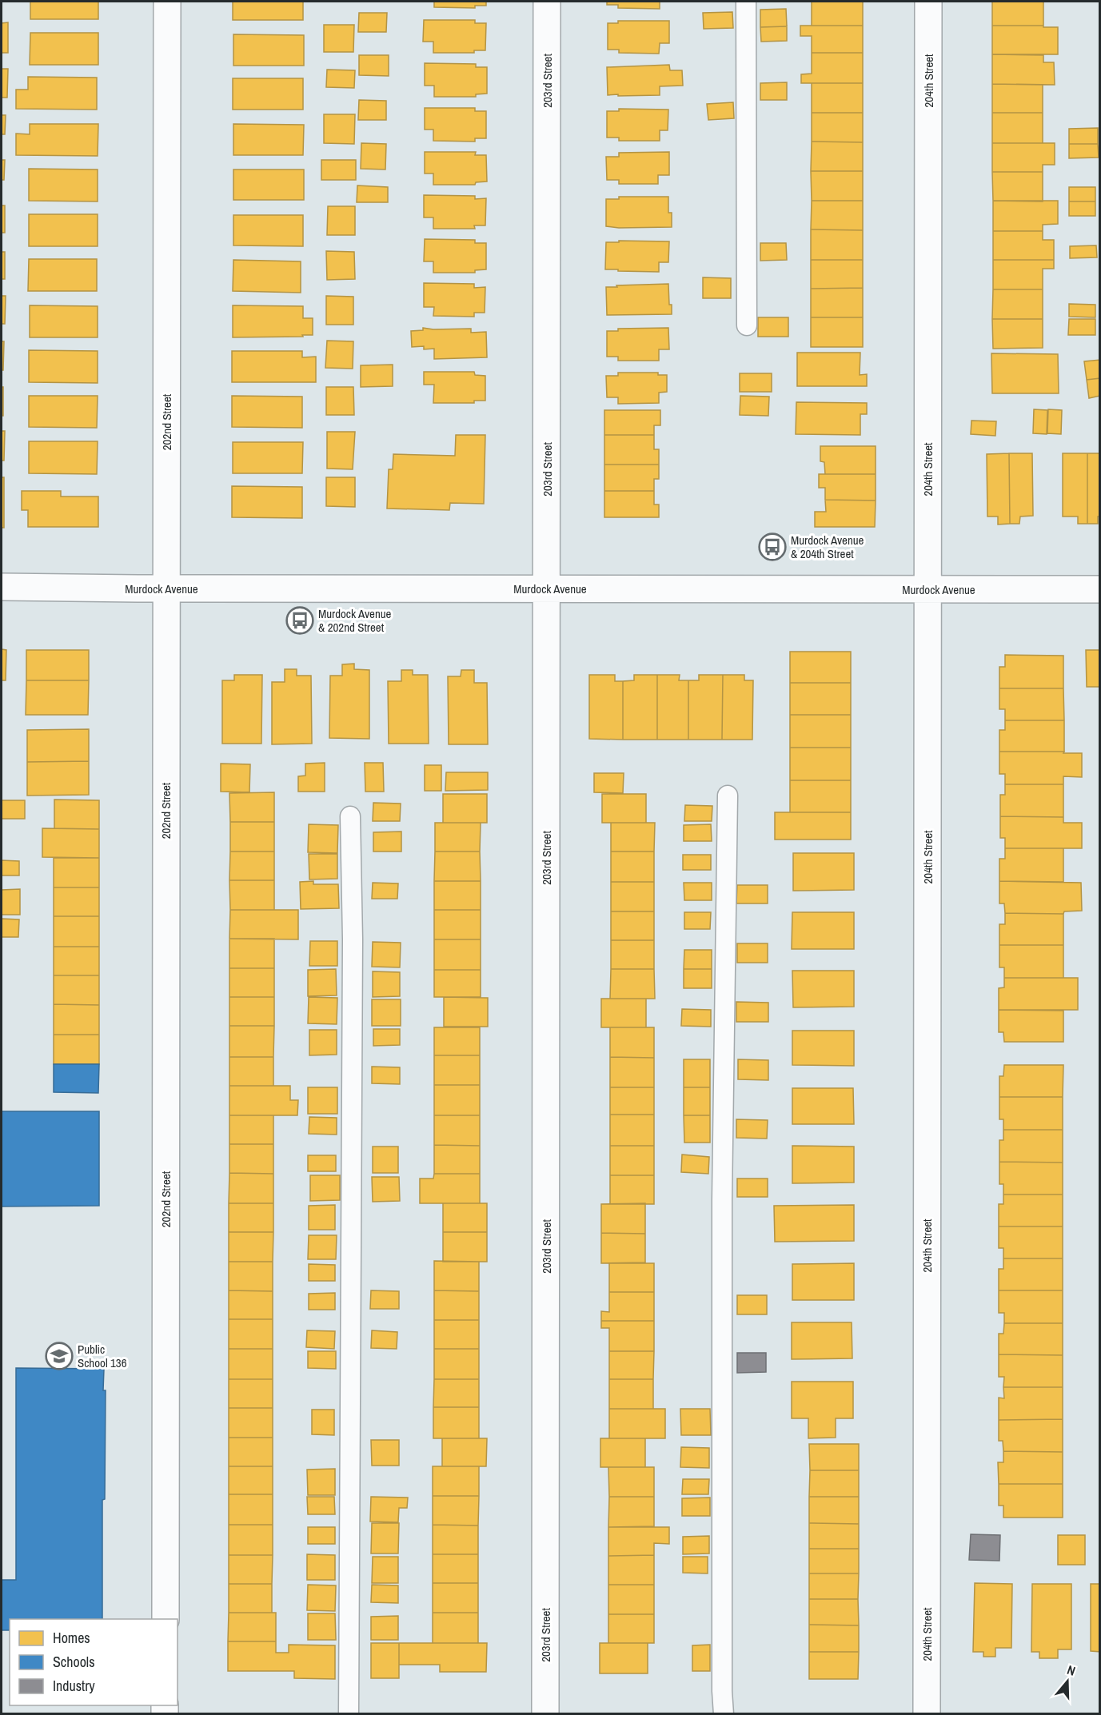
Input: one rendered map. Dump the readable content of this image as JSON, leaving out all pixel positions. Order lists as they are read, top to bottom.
{
  "streets": {
    "street": [
      "203rd Street",
      "204th Street",
      "202nd Street",
      "Murdock Avenue"
    ]
  },
  "crossings": [
    ["203rd Street", "Murdock Avenue"],
    ["204th Street", "Murdock Avenue"],
    ["202nd Street", "Murdock Avenue"]
  ],
  "places": {
    "bus stop": ["Murdock Avenue & 204th Street", "Murdock Avenue & 202nd Street"],
    "school or university": ["Public School 136"]
  },
  "legend": ["Homes", "Schools", "Industry"],
  "north": "top"
}
